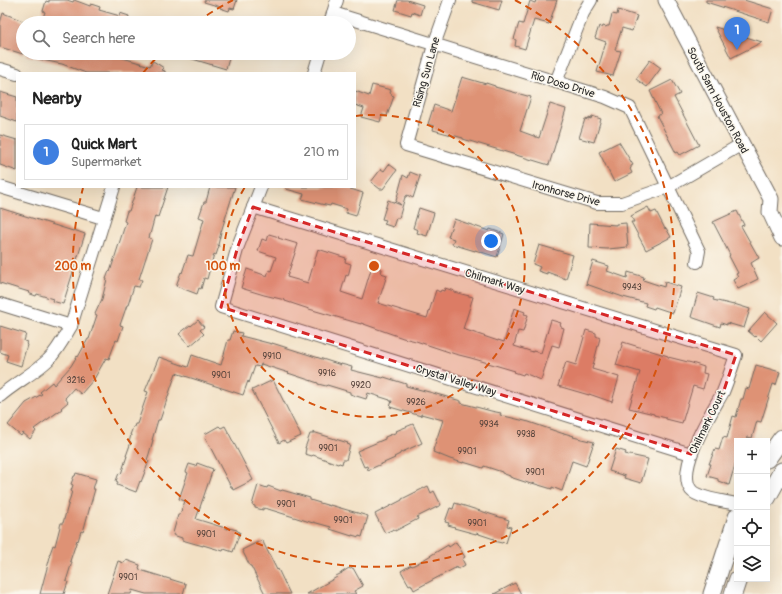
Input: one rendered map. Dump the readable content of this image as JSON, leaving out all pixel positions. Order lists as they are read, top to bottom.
{
  "streets": {
    "street": [
      "Rising Sun Lane",
      "Rio Doso Drive",
      "South Sam Houston Road",
      "Ironhorse Drive",
      "Chilmark Way",
      "Crystal Valley Way",
      "Chilmark Court"
    ]
  },
  "crossings": [
    ["Rising Sun Lane", "Rio Doso Drive"],
    ["Rising Sun Lane", "Ironhorse Drive"],
    ["Rio Doso Drive", "Ironhorse Drive"],
    ["South Sam Houston Road", "Ironhorse Drive"],
    ["Chilmark Way", "Crystal Valley Way"],
    ["Chilmark Way", "Chilmark Court"],
    ["Crystal Valley Way", "Chilmark Court"]
  ],
  "house_numbers": [
    "9943",
    "9910",
    "9916",
    "9901",
    "3216",
    "9920",
    "9926",
    "9934",
    "9938",
    "9901",
    "9901",
    "9901",
    "9901",
    "9901",
    "9901",
    "9901",
    "9901"
  ],
  "page": {
    "search": "Search here",
    "pins": "1",
    "heading": "Nearby",
    "list": [
      {
        "mark": "1",
        "name": "Quick Mart",
        "note": "Supermarket",
        "value": "210 m"
      }
    ],
    "map_buttons": ["+", "−"]
  },
  "rings": ["100 m", "200 m"]
}
